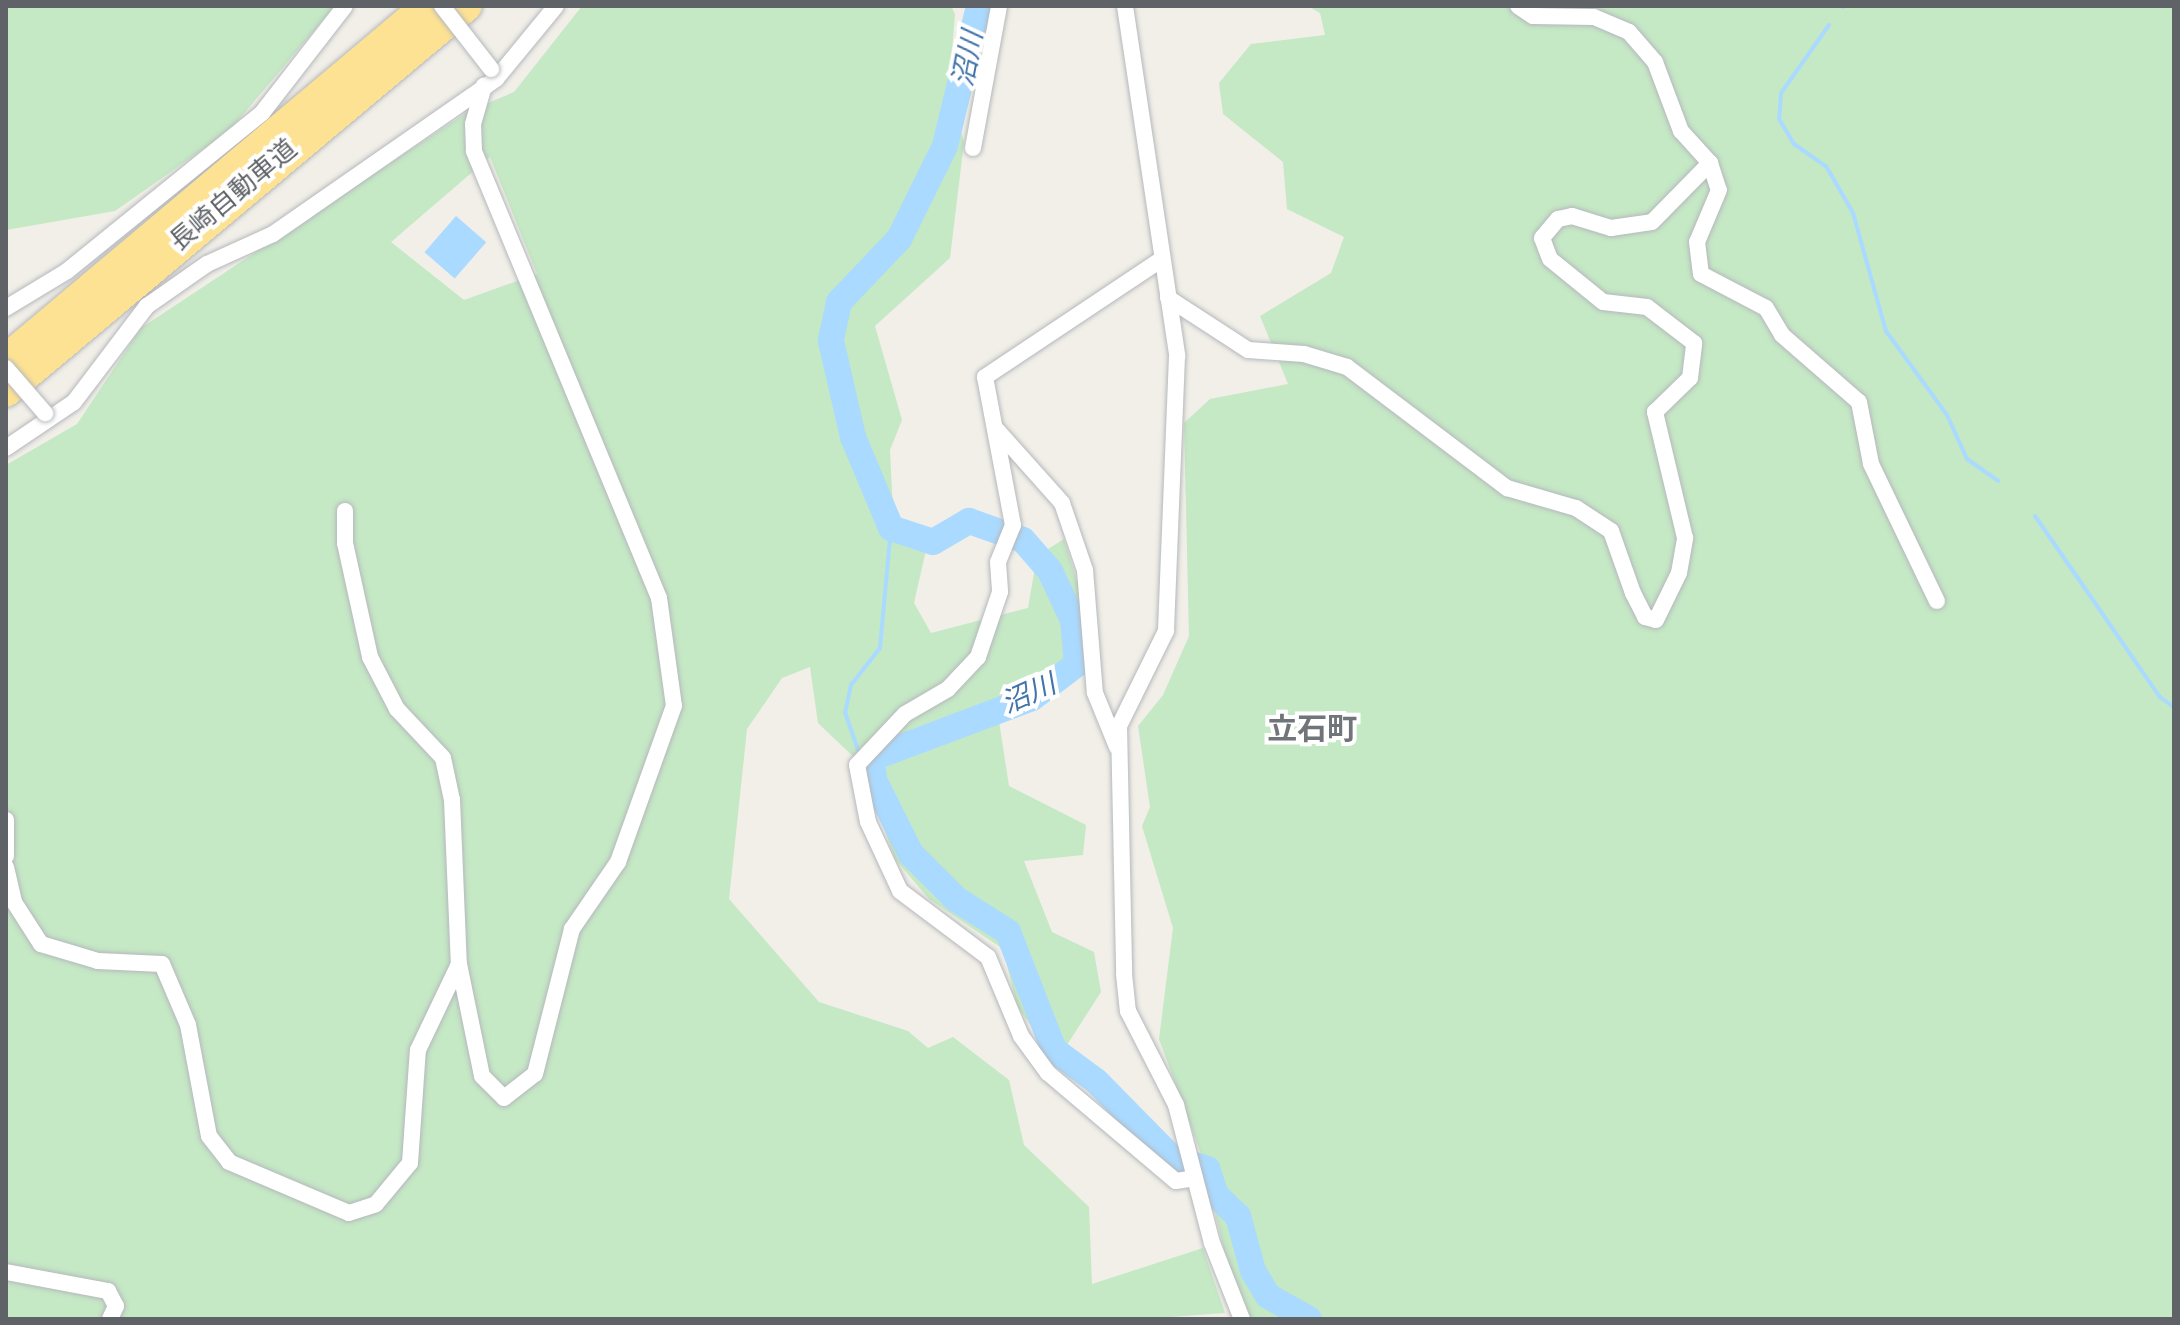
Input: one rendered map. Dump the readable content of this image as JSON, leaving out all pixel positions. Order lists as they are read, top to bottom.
{
  "streets": {
    "highway": ["長崎自動車道"]
  },
  "districts": ["立石町"],
  "water": ["沼川"]
}
